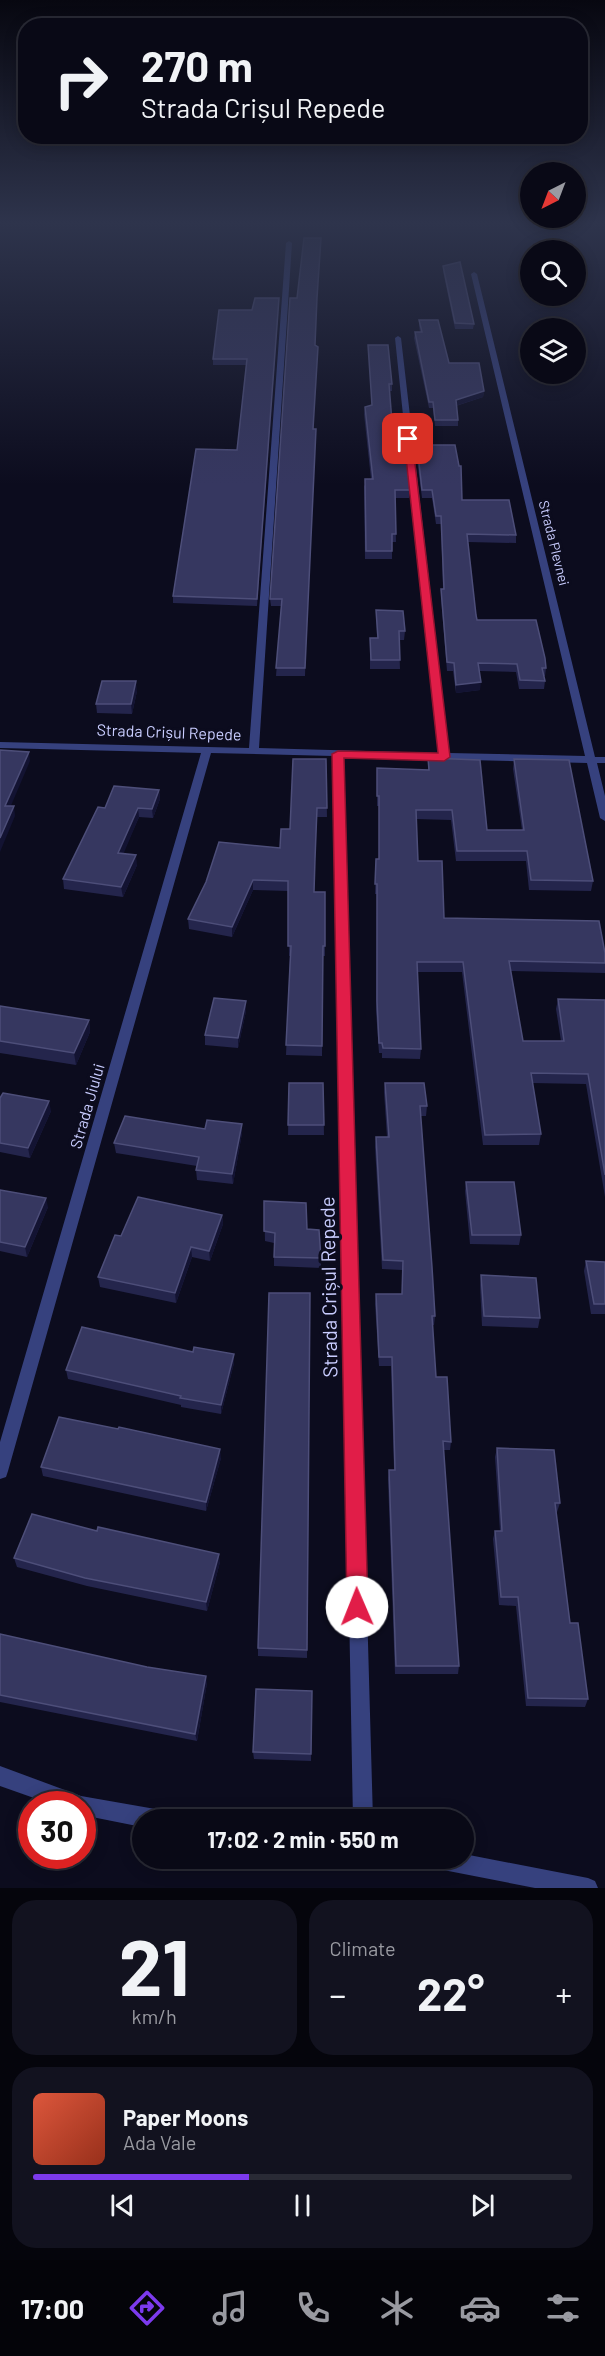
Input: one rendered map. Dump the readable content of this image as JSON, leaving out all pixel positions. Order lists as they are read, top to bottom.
{
  "streets": {
    "street": ["Strada Plevnei", "Strada Crișul Repede", "Strada Jiului"]
  },
  "crossings": [
    ["Strada Plevnei", "Strada Crișul Repede"],
    ["Strada Crișul Repede", "Strada Jiului"]
  ],
  "north": "bottom left",
  "page": {
    "turn": ["270 m", "Strada Crișul Repede"],
    "limit": "30",
    "trip": "17:02 · 2 min · 550 m",
    "tile": [
      ["21", "km/h"],
      "Climate"
    ],
    "heat": ["−", "22°", "+"],
    "song": ["Paper Moons", "Ada Vale"],
    "tabs": "17:00"
  }
}
